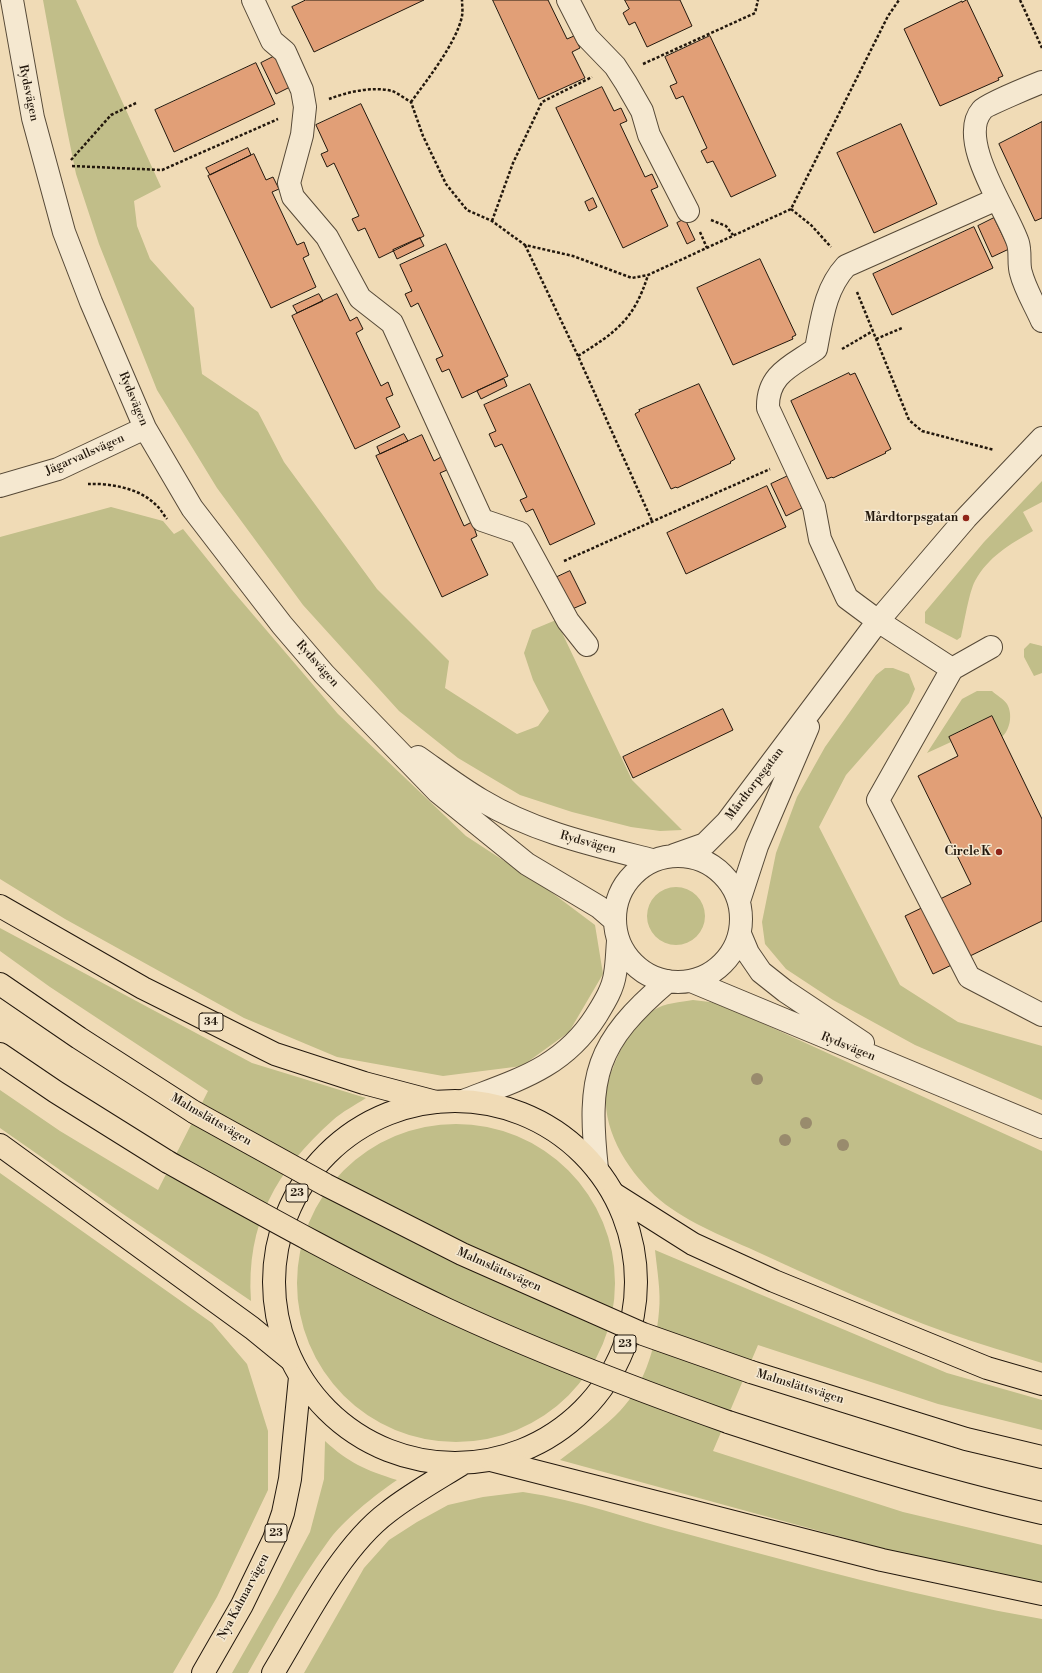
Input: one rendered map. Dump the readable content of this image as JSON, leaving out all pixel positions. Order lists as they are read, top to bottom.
{
  "streets": {
    "main road": [
      "34",
      "Malmslättsvägen",
      "23",
      "Nya Kalmarvägen"
    ],
    "street": ["Rydsvägen", "Jägarvallsvägen", "Mårdtorpsgatan"]
  },
  "crossings": [
    ["Rydsvägen", "Jägarvallsvägen"],
    ["Rydsvägen", "Mårdtorpsgatan"],
    ["34", "Nya Kalmarvägen"]
  ],
  "places": ["Mårdtorpsgatan", "Circle K"]
}
